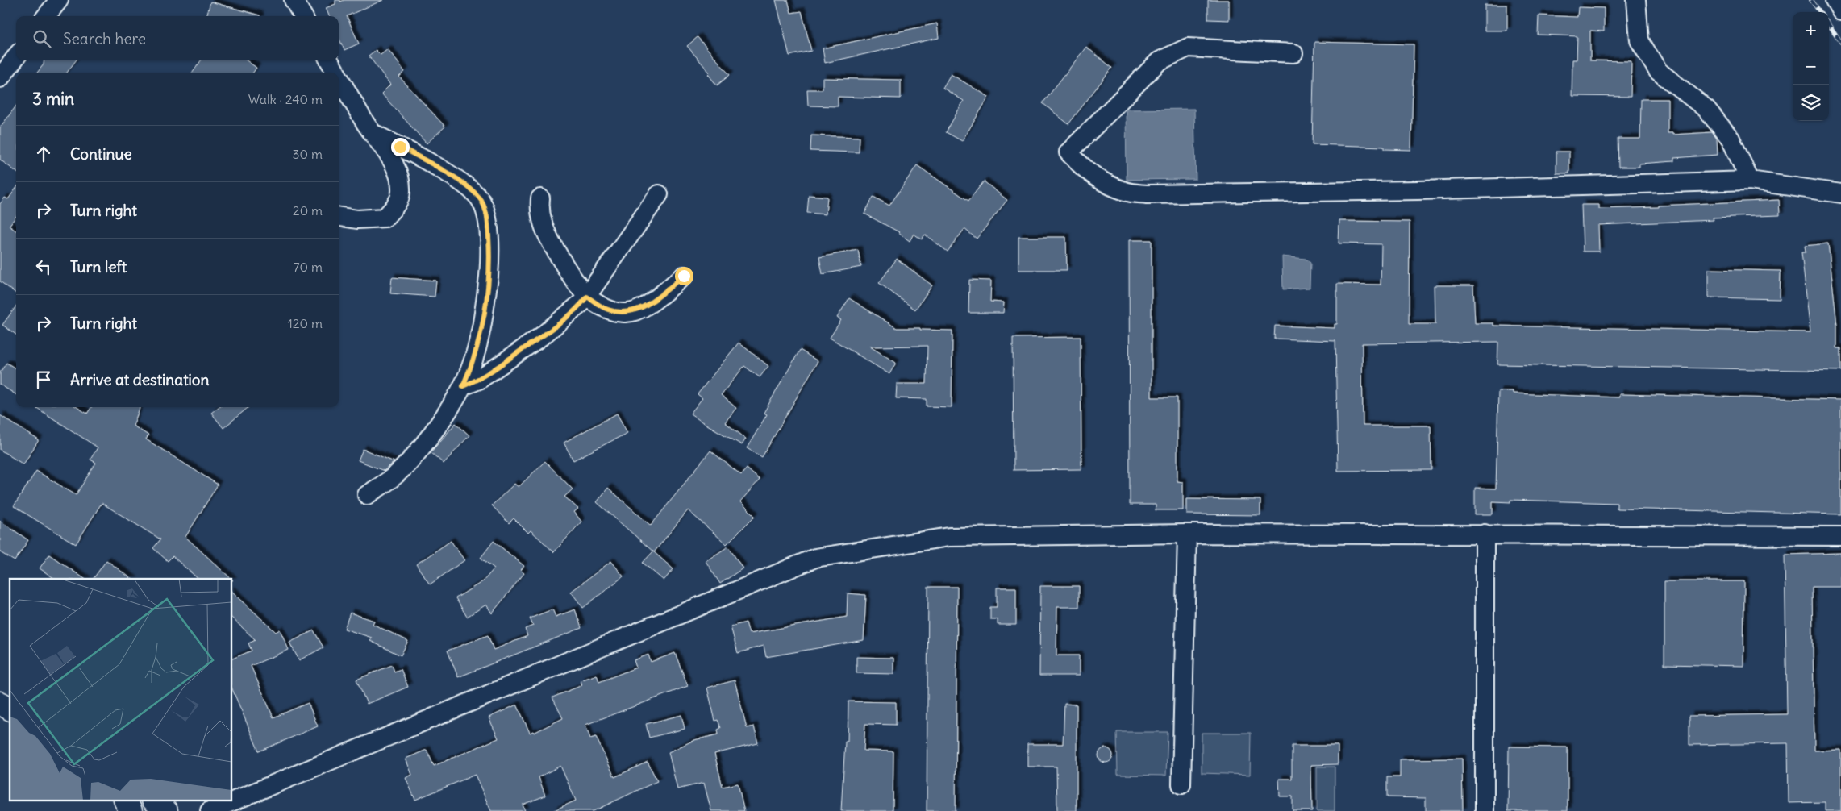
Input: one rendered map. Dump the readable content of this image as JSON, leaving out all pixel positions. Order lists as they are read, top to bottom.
{
  "page": {
    "map_buttons": ["+", "−"],
    "search": "Search here",
    "heading": ["3 min", "Walk · 240 m"],
    "list": [
      ["Continue", "30 m"],
      ["Turn right", "20 m"],
      ["Turn left", "70 m"],
      ["Turn right", "120 m"],
      "Arrive at destination"
    ]
  }
}
